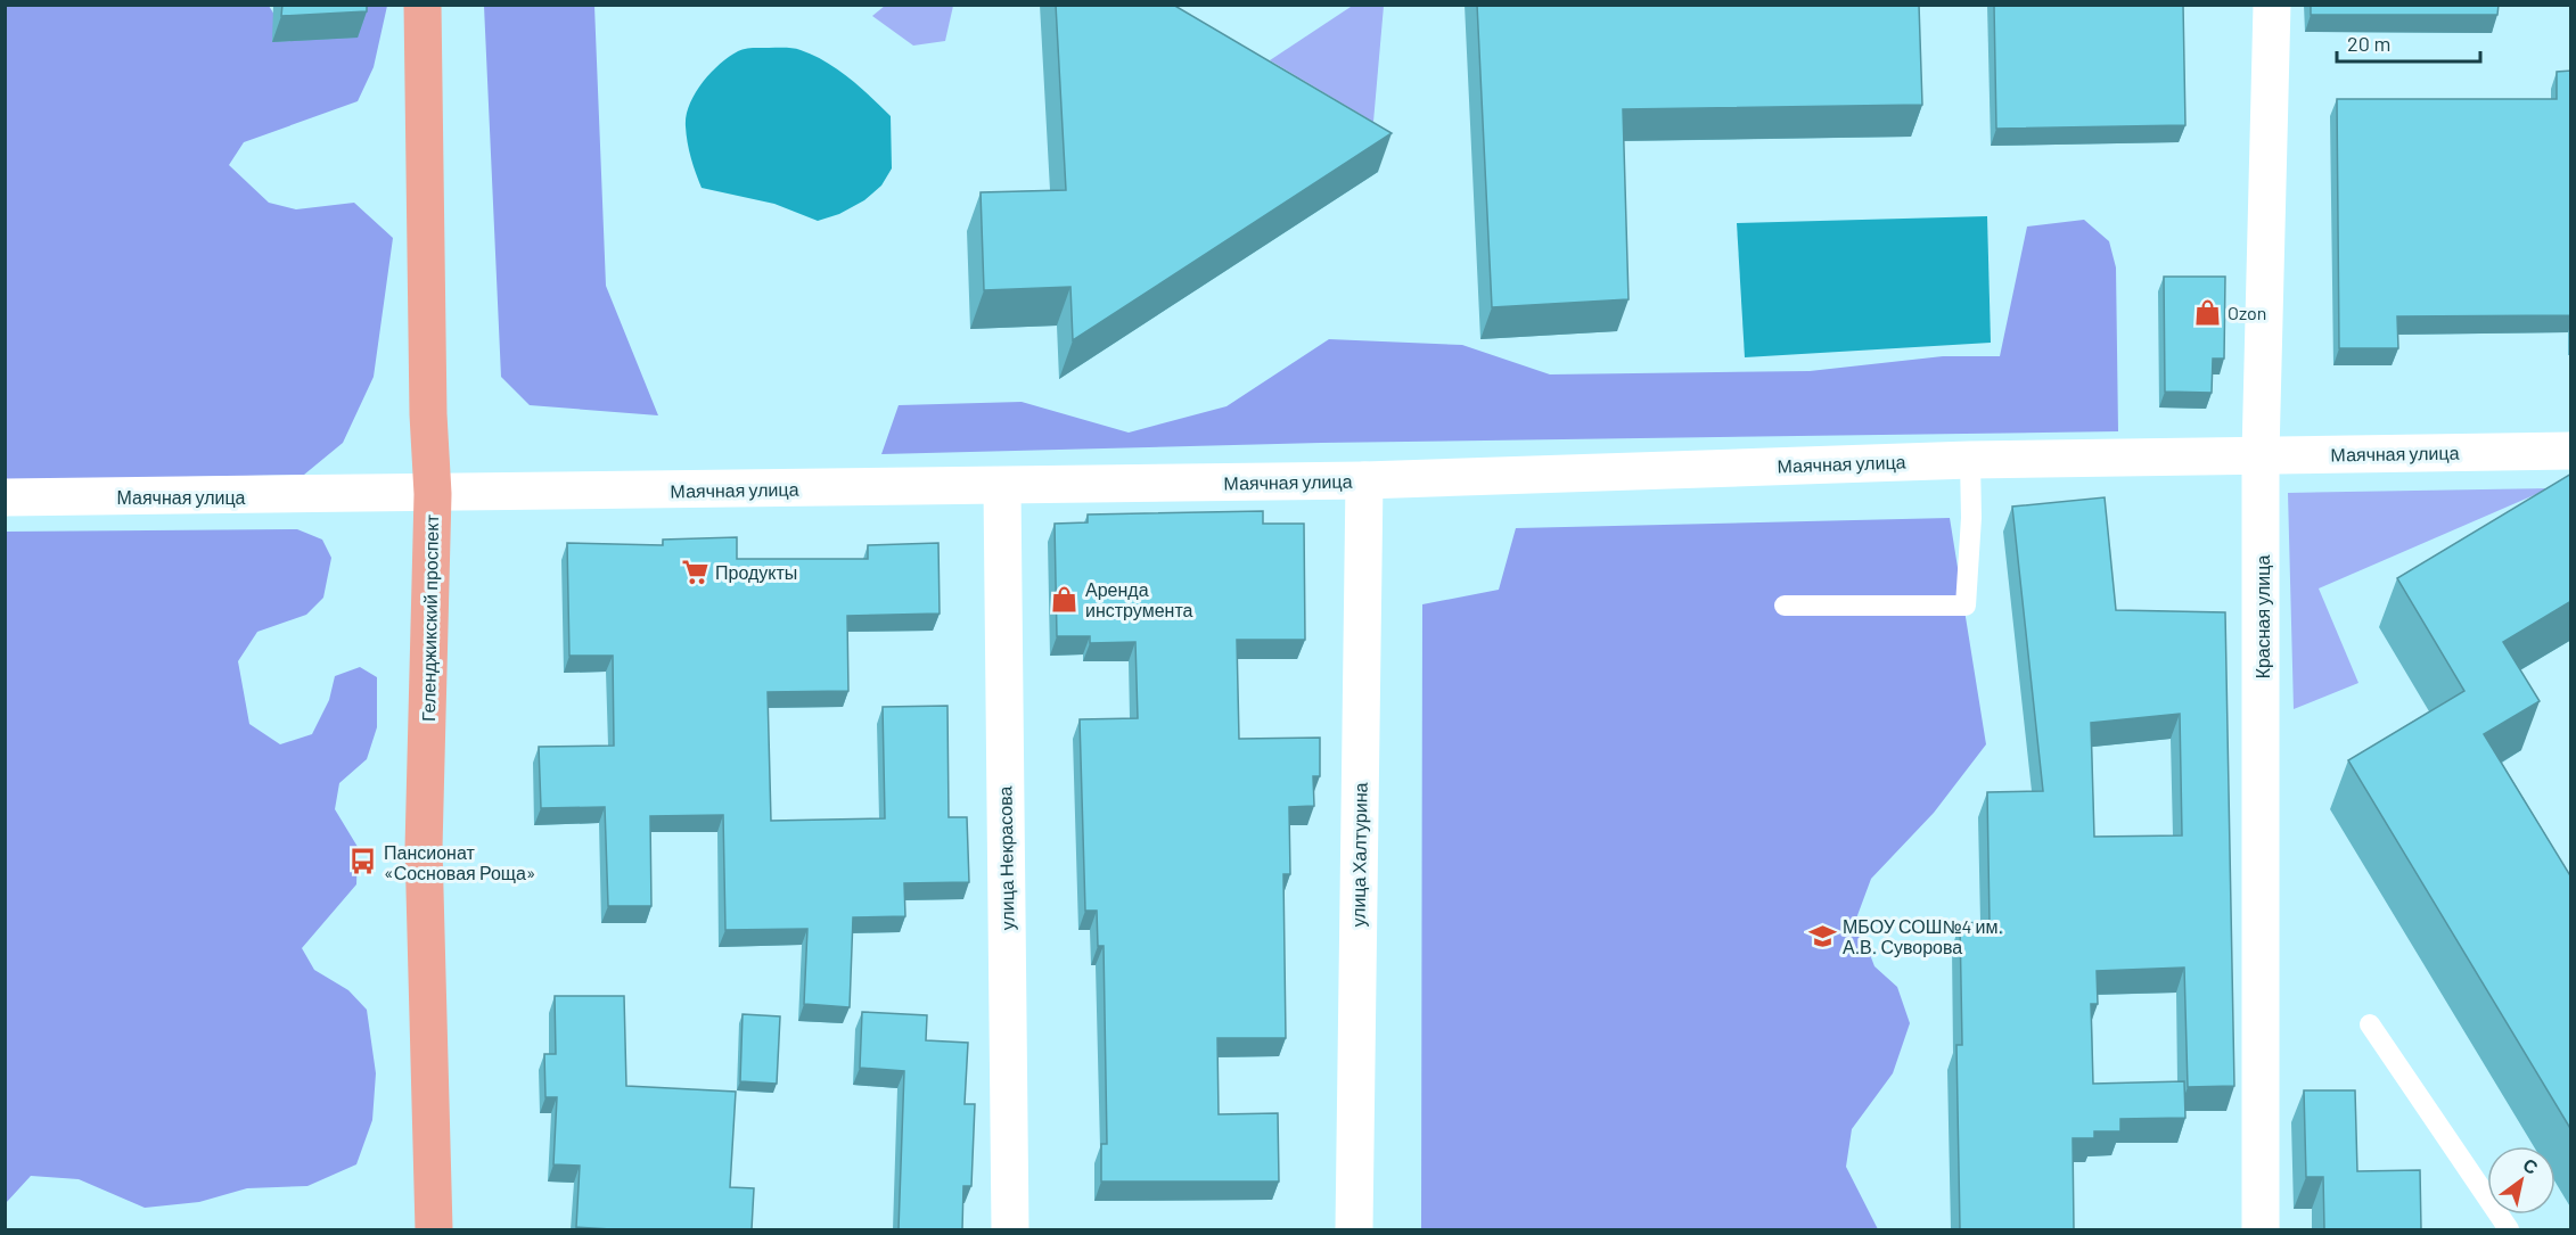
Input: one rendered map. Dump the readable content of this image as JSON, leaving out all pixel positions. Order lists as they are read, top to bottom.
{
  "streets": {
    "main road": ["Геленджикский проспект"],
    "street": [
      "Маячная улица",
      "Красная улица",
      "улица Халтурина",
      "улица Некрасова"
    ]
  },
  "crossings": [
    ["Маячная улица", "Красная улица"],
    ["Маячная улица", "Геленджикский проспект"],
    ["Маячная улица", "улица Халтурина"],
    ["Маячная улица", "улица Некрасова"]
  ],
  "places": {
    "shop": ["Ozon", "Аренда инструмента"],
    "supermarket": ["Продукты"],
    "bus stop": ["Пансионат «Сосновая Роща»"],
    "school or university": ["МБОУ СОШ№4 им. А.В. Суворова"]
  },
  "scale_bar": "20 m",
  "north": "top right"
}
